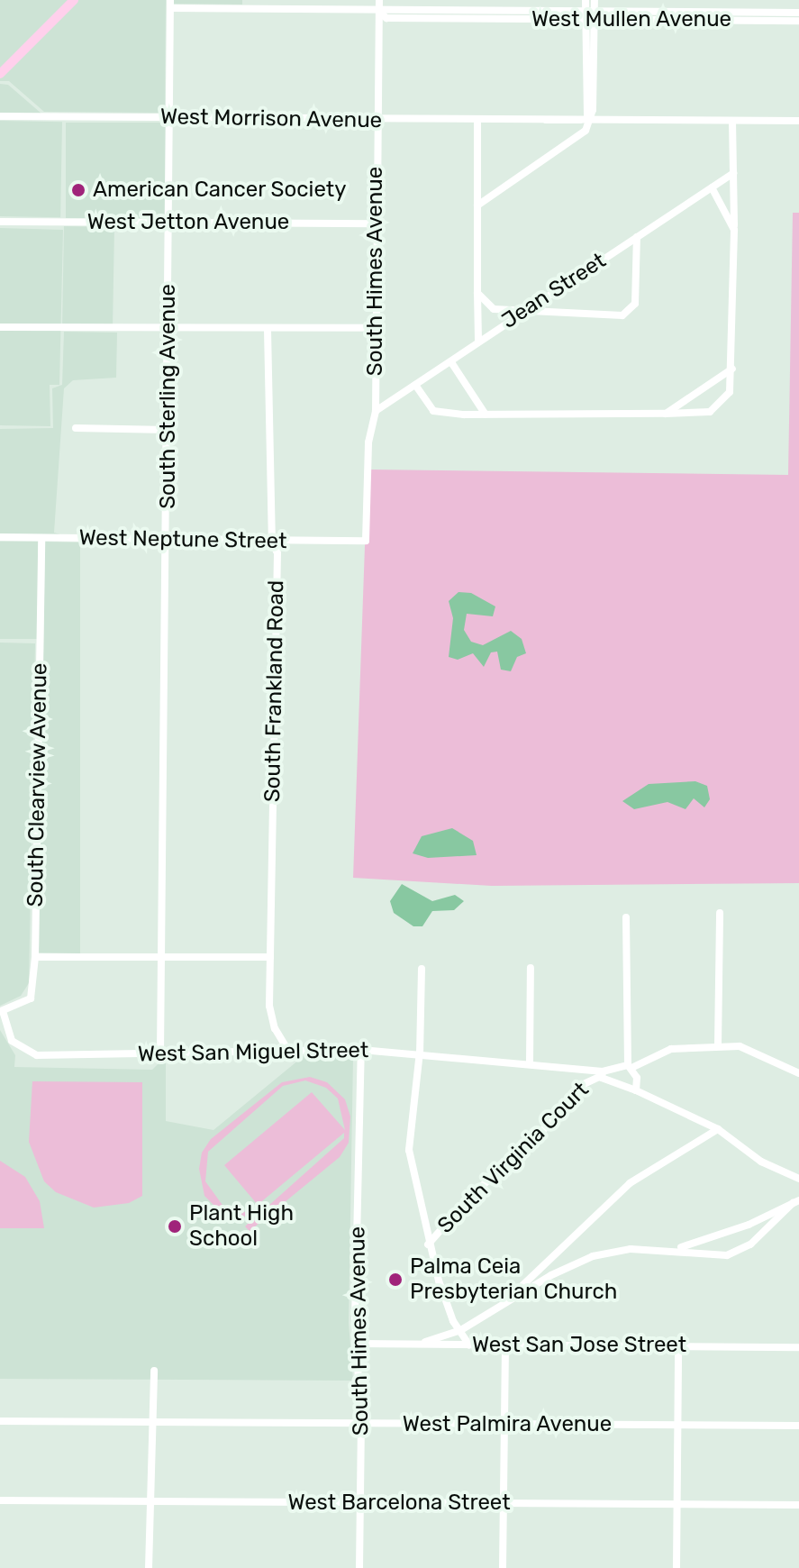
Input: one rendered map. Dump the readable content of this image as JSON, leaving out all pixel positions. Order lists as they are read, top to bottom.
{
  "streets": {
    "street": [
      "West Mullen Avenue",
      "West Morrison Avenue",
      "West Jetton Avenue",
      "South Himes Avenue",
      "Jean Street",
      "South Sterling Avenue",
      "West Neptune Street",
      "South Frankland Road",
      "South Clearview Avenue",
      "West San Miguel Street",
      "South Virginia Court",
      "West San Jose Street",
      "West Palmira Avenue",
      "West Barcelona Street"
    ]
  },
  "crossings": [
    ["West Mullen Avenue", "South Himes Avenue"],
    ["West Mullen Avenue", "South Sterling Avenue"],
    ["West Morrison Avenue", "South Himes Avenue"],
    ["West Morrison Avenue", "South Sterling Avenue"],
    ["West Jetton Avenue", "South Himes Avenue"],
    ["West Jetton Avenue", "South Sterling Avenue"],
    ["South Himes Avenue", "Jean Street"],
    ["South Himes Avenue", "West Neptune Street"],
    ["South Himes Avenue", "West San Miguel Street"],
    ["South Himes Avenue", "West San Jose Street"],
    ["South Himes Avenue", "West Palmira Avenue"],
    ["South Himes Avenue", "West Barcelona Street"],
    ["South Sterling Avenue", "West Neptune Street"],
    ["South Sterling Avenue", "West San Miguel Street"],
    ["West Neptune Street", "South Frankland Road"],
    ["West Neptune Street", "South Clearview Avenue"],
    ["South Frankland Road", "West San Miguel Street"],
    ["South Clearview Avenue", "West San Miguel Street"],
    ["West San Miguel Street", "South Virginia Court"]
  ],
  "places": ["American Cancer Society", "Plant High School", "Palma Ceia Presbyterian Church"]
}
